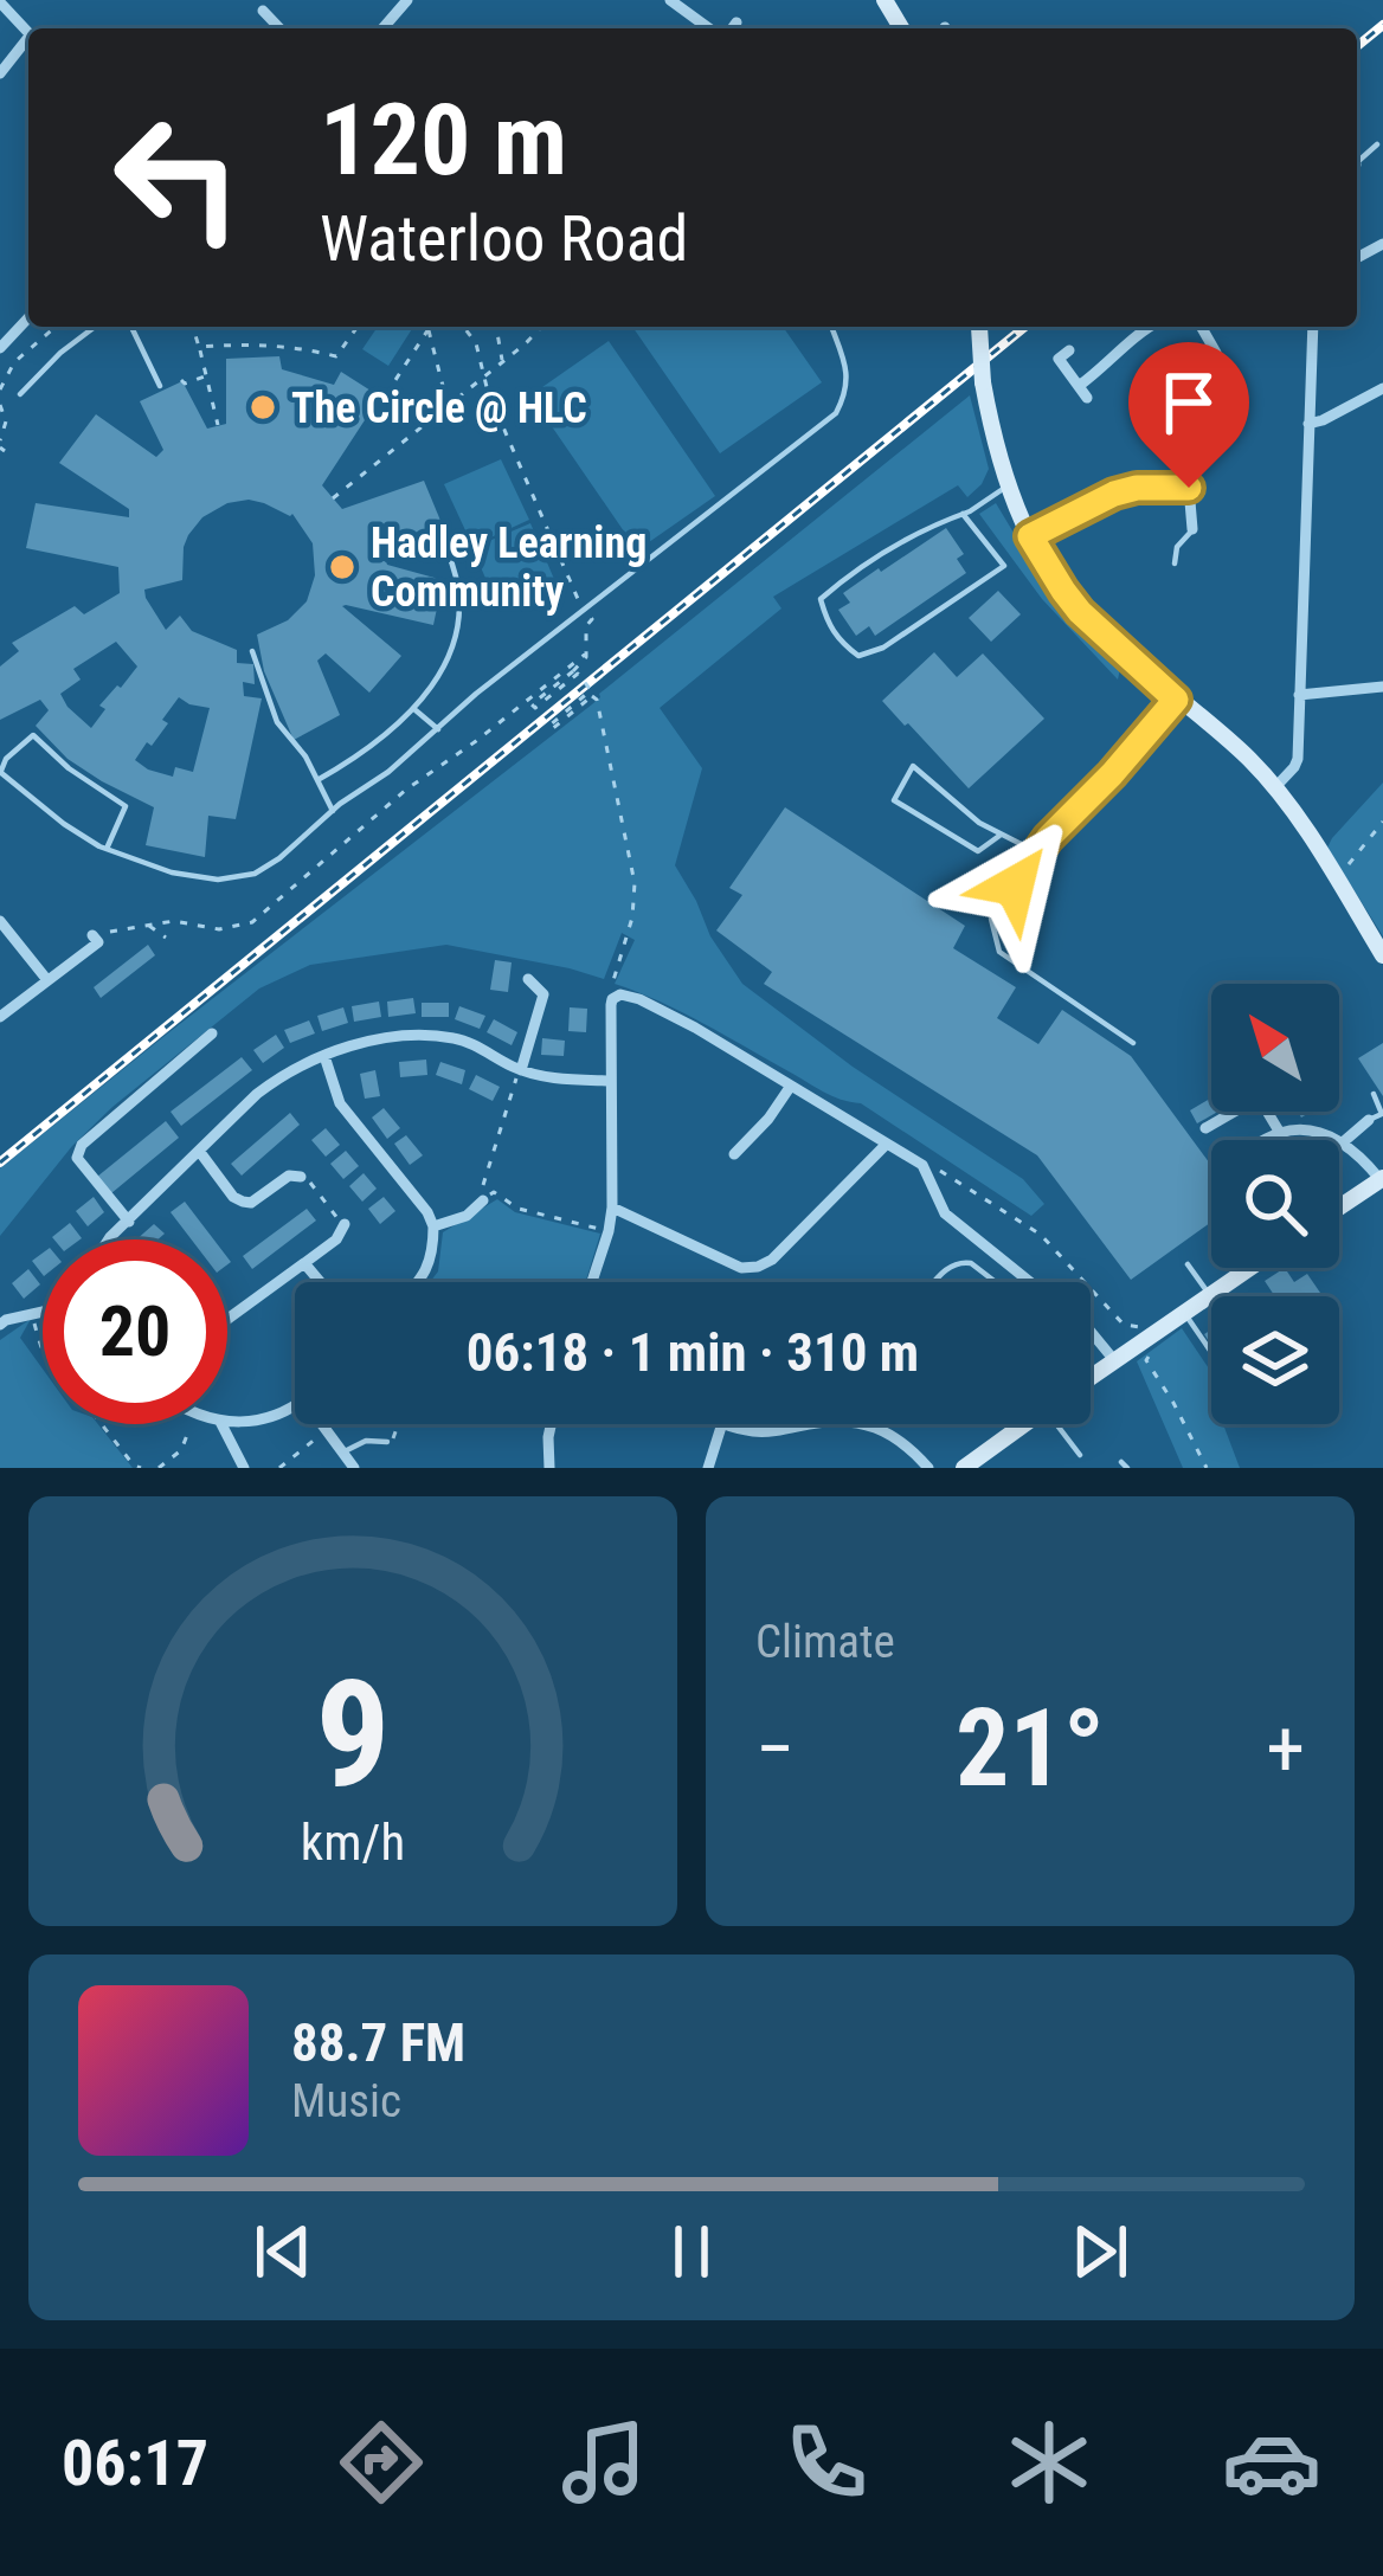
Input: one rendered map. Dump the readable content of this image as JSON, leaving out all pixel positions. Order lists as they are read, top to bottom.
{
  "places": ["The Circle @ HLC", "Hadley Learning Community"],
  "north": "top left",
  "page": {
    "turn": ["120 m", "Waterloo Road"],
    "limit": "20",
    "trip": "06:18 · 1 min · 310 m",
    "tile": "Climate",
    "heat": ["−", "21°", "+"],
    "song": ["88.7 FM", "Music"],
    "tabs": "06:17",
    "gauge": ["9", "km/h"]
  }
}
